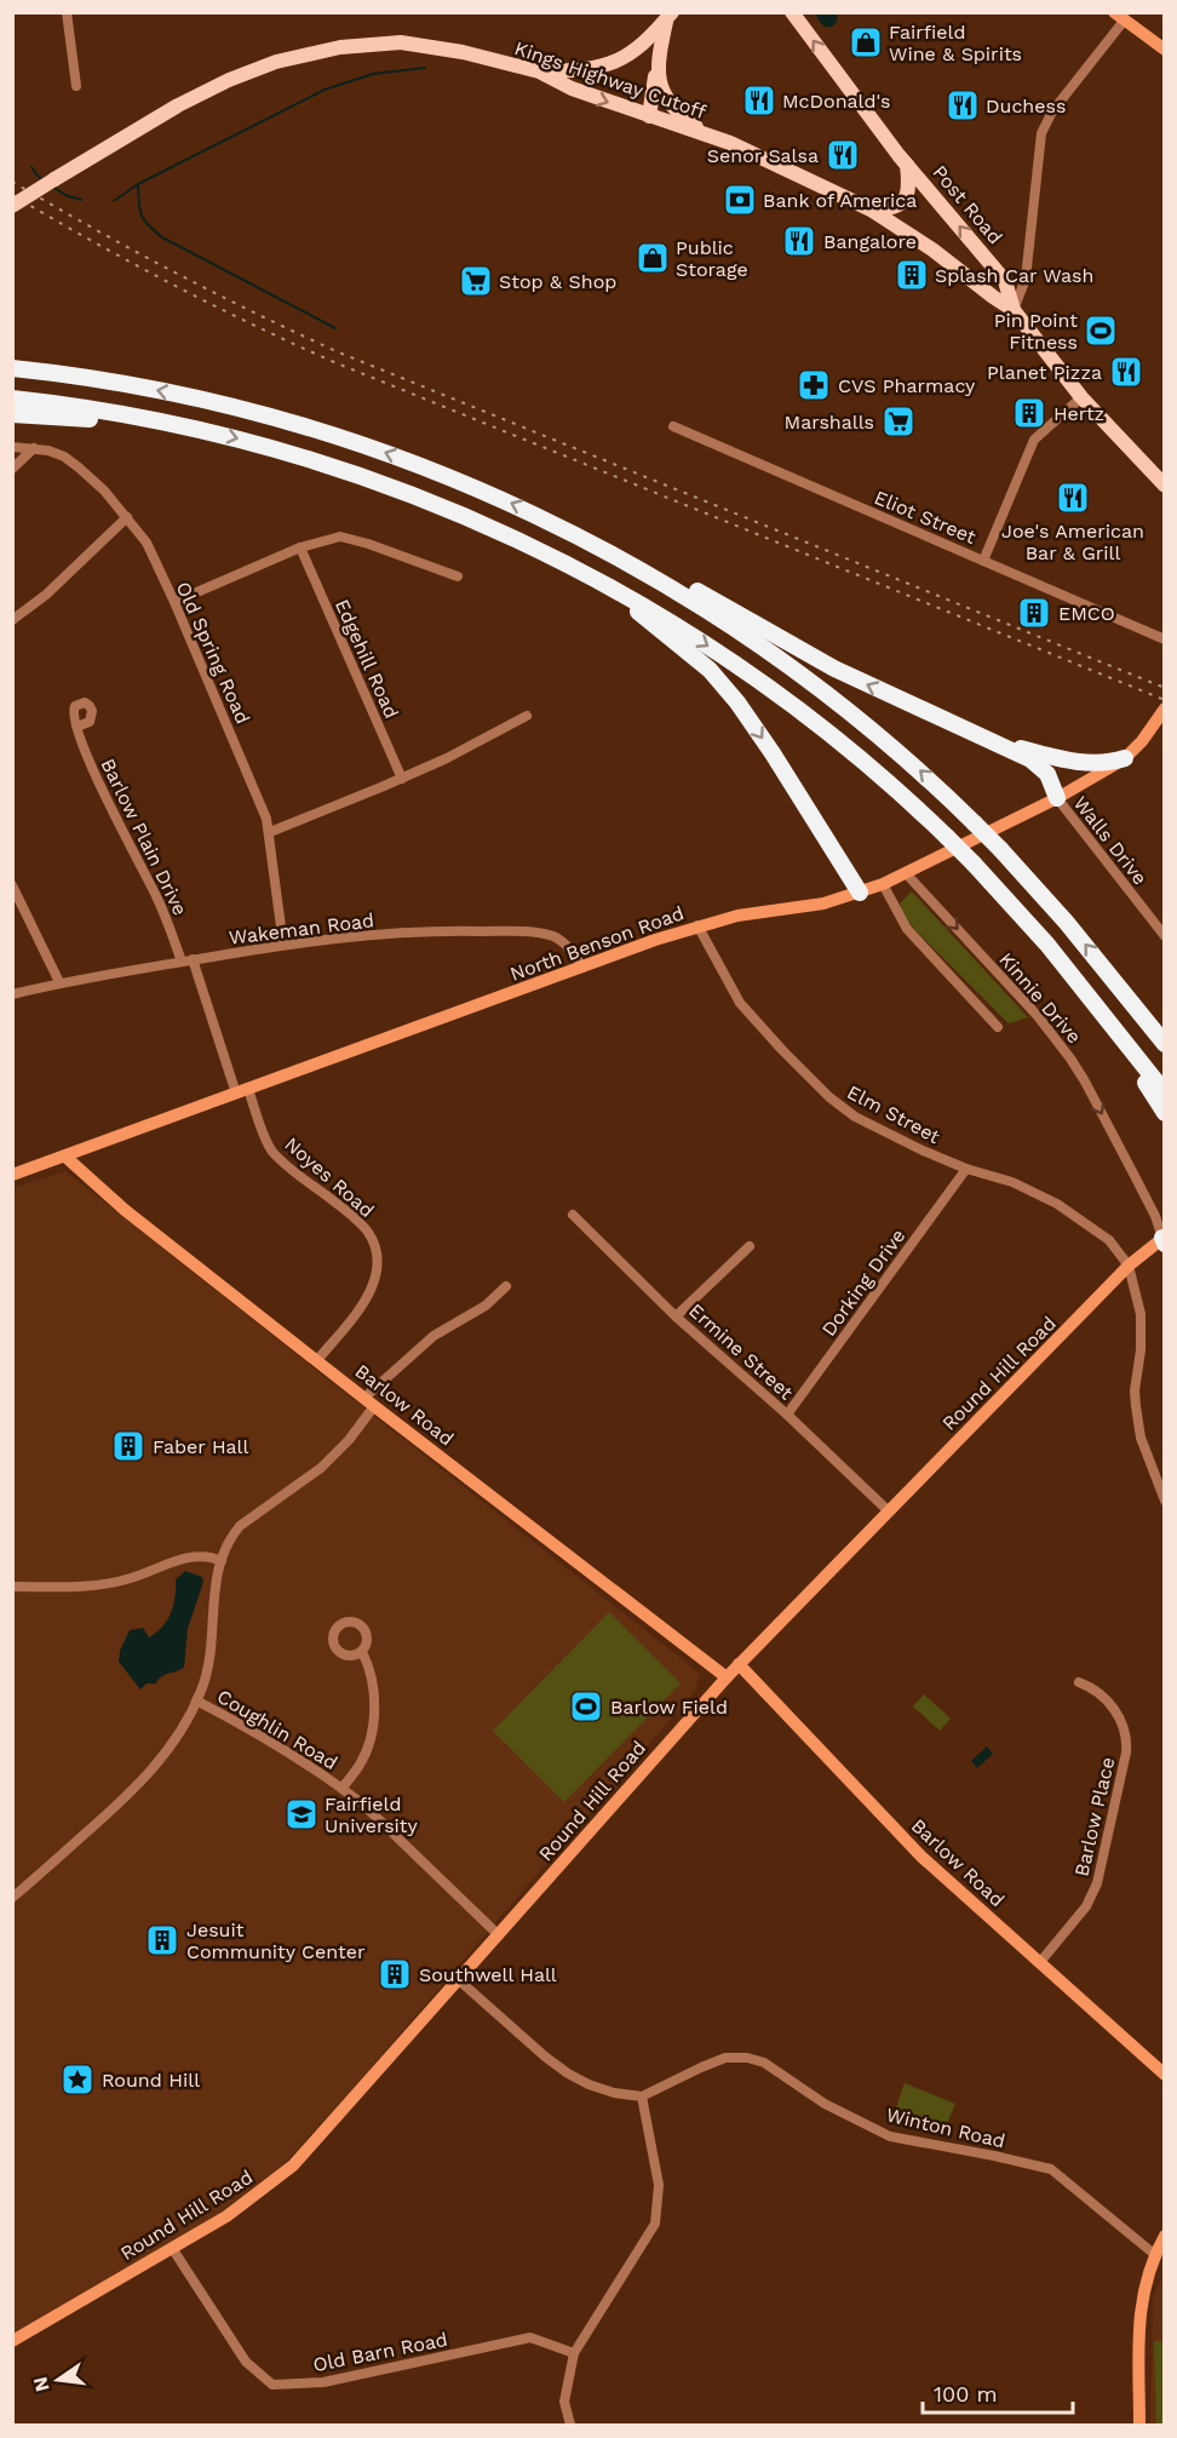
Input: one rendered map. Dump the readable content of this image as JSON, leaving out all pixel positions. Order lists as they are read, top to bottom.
{
  "streets": {
    "main road": [
      "Kings Highway Cutoff",
      "Post Road",
      "North Benson Road",
      "Round Hill Road",
      "Barlow Road"
    ],
    "street": [
      "Eliot Street",
      "Old Spring Road",
      "Edgehill Road",
      "Barlow Plain Drive",
      "Walls Drive",
      "Wakeman Road",
      "Kinnie Drive",
      "Elm Street",
      "Noyes Road",
      "Dorking Drive",
      "Ermine Street",
      "Coughlin Road",
      "Barlow Place",
      "Winton Road",
      "Old Barn Road"
    ]
  },
  "crossings": [
    ["Kings Highway Cutoff", "Post Road"],
    ["Old Spring Road", "Wakeman Road"],
    ["Barlow Plain Drive", "Wakeman Road"],
    ["Barlow Plain Drive", "North Benson Road"],
    ["Barlow Plain Drive", "Noyes Road"],
    ["Walls Drive", "North Benson Road"],
    ["Wakeman Road", "North Benson Road"],
    ["North Benson Road", "Kinnie Drive"],
    ["North Benson Road", "Elm Street"],
    ["North Benson Road", "Noyes Road"],
    ["North Benson Road", "Barlow Road"],
    ["Kinnie Drive", "Round Hill Road"],
    ["Elm Street", "Dorking Drive"],
    ["Elm Street", "Round Hill Road"],
    ["Noyes Road", "Barlow Road"],
    ["Dorking Drive", "Ermine Street"],
    ["Ermine Street", "Round Hill Road"],
    ["Round Hill Road", "Barlow Road"],
    ["Round Hill Road", "Coughlin Road"],
    ["Round Hill Road", "Old Barn Road"],
    ["Barlow Road", "Barlow Place"]
  ],
  "one_way": ["Post Road"],
  "places": {
    "shop": ["Fairfield Wine & Spirits", "Public Storage"],
    "restaurant": [
      "McDonald's",
      "Duchess",
      "Senor Salsa",
      "Bangalore",
      "Planet Pizza",
      "Joe's American Bar & Grill"
    ],
    "bank": ["Bank of America"],
    "building": [
      "Splash Car Wash",
      "Hertz",
      "EMCO",
      "Faber Hall",
      "Jesuit Community Center",
      "Southwell Hall"
    ],
    "supermarket": ["Stop & Shop", "Marshalls"],
    "sports": ["Pin Point Fitness", "Barlow Field"],
    "pharmacy": ["CVS Pharmacy"],
    "school or university": ["Fairfield University"],
    "place": ["Round Hill"]
  },
  "scale_bar": "100 m",
  "north": "left"
}
